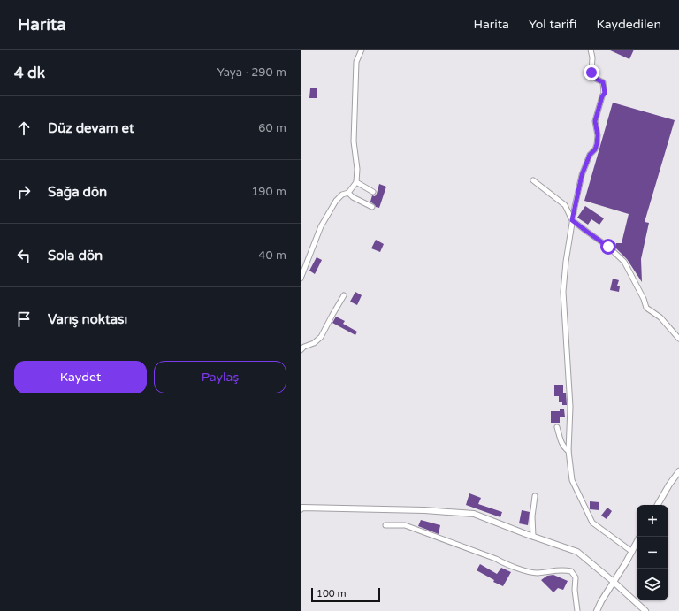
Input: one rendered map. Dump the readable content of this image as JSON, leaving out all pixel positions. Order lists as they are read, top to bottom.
{
  "scale_bar": "100 m",
  "page": {
    "header": "Harita",
    "nav": ["Harita", "Yol tarifi", "Kaydedilen"],
    "heading": ["4 dk", "Yaya · 290 m"],
    "list": [
      ["Düz devam et", "60 m"],
      ["Sağa dön", "190 m"],
      ["Sola dön", "40 m"],
      "Varış noktası"
    ],
    "buttons": ["Kaydet", "Paylaş"],
    "map_buttons": ["+", "−"],
    "scale": "100 m"
  }
}
